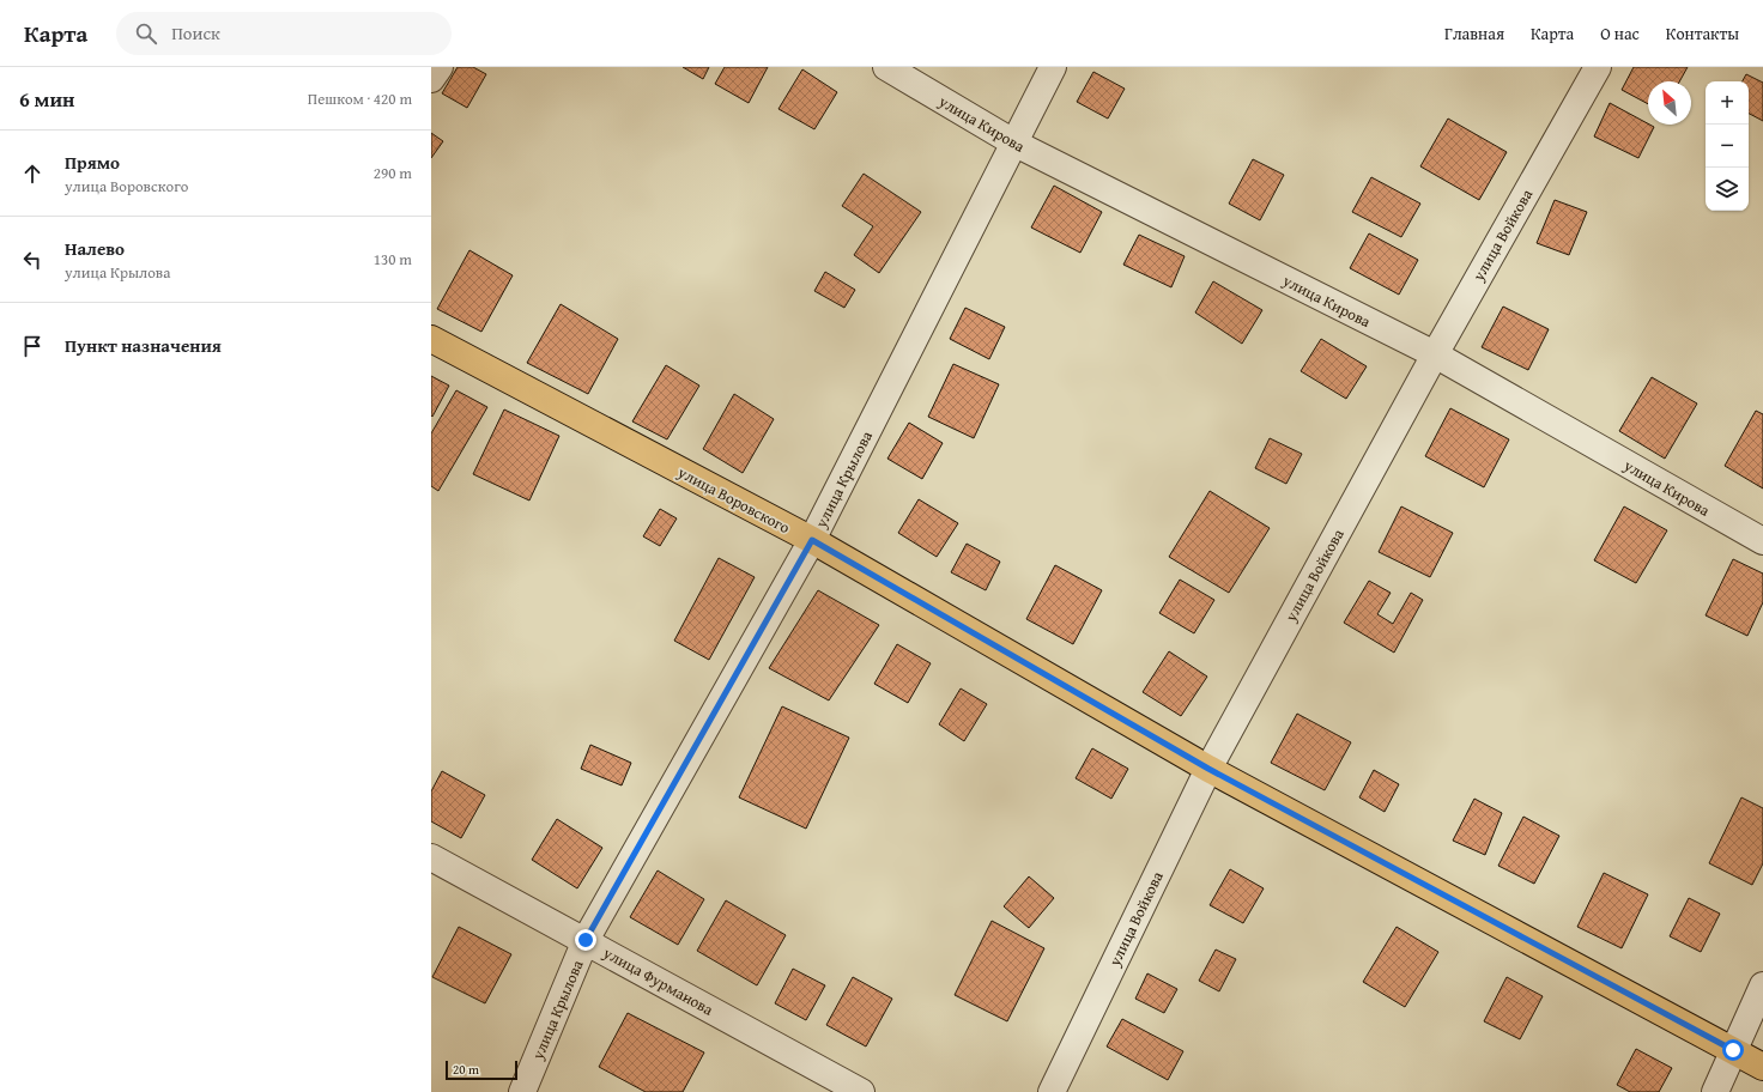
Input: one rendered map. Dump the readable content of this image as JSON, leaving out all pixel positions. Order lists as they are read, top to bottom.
{
  "streets": {
    "main road": ["улица Воровского"],
    "street": [
      "улица Кирова",
      "улица Войкова",
      "улица Крылова",
      "улица Фурманова"
    ]
  },
  "crossings": [
    ["улица Кирова", "улица Войкова"],
    ["улица Кирова", "улица Крылова"],
    ["улица Войкова", "улица Воровского"],
    ["улица Крылова", "улица Воровского"],
    ["улица Крылова", "улица Фурманова"]
  ],
  "scale_bar": "20 m",
  "north": "top left",
  "page": {
    "header": "Карта",
    "search": "Поиск",
    "nav": [
      "Главная",
      "Карта",
      "О нас",
      "Контакты"
    ],
    "heading": ["6 мин", "Пешком · 420 m"],
    "map_buttons": ["+", "−"],
    "list": [
      ["Прямо", "улица Воровского", "290 m"],
      ["Налево", "улица Крылова", "130 m"],
      "Пункт назначения"
    ],
    "scale": "20 m"
  }
}
